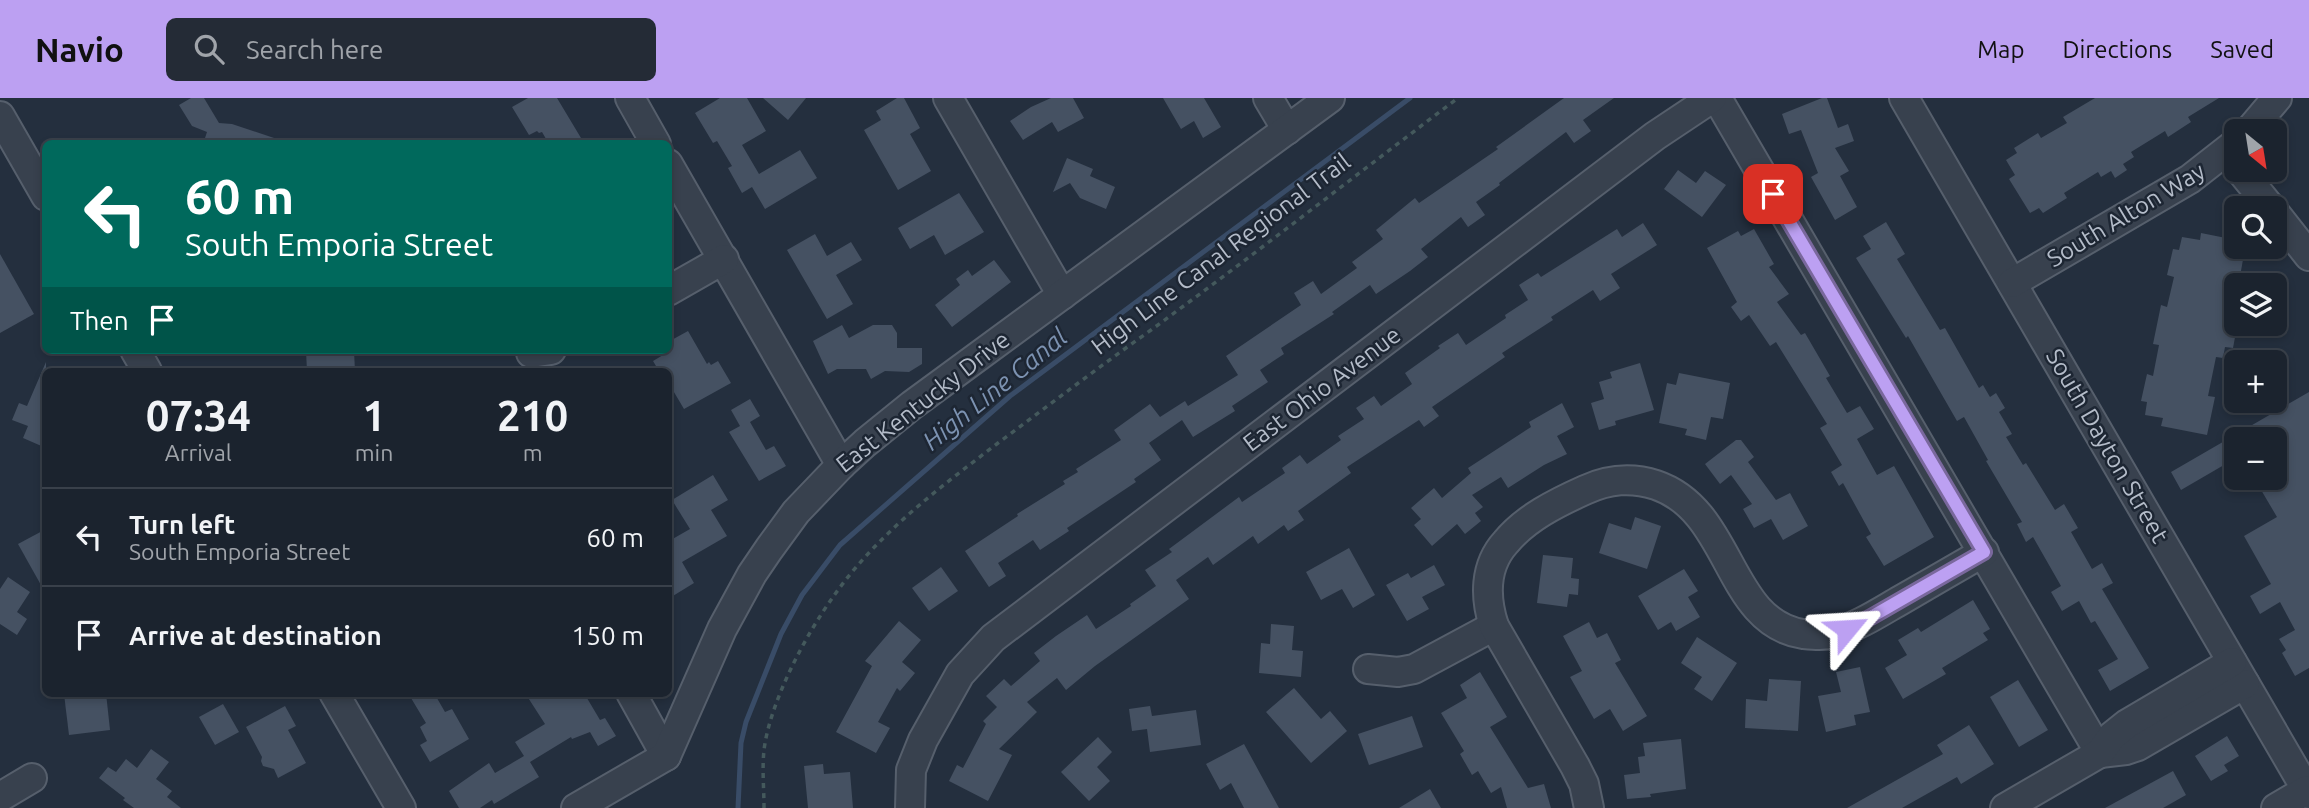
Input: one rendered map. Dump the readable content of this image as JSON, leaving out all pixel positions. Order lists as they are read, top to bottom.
{
  "streets": {
    "street": [
      "South Alton Way",
      "East Ohio Avenue",
      "East Kentucky Drive",
      "South Dayton Street"
    ],
    "path": ["High Line Canal Regional Trail"]
  },
  "crossings": [
    ["South Alton Way", "South Dayton Street"]
  ],
  "water": ["High Line Canal"],
  "north": "bottom right",
  "page": {
    "header": "Navio",
    "search": "Search here",
    "nav": ["Map", "Directions", "Saved"],
    "map_buttons": ["+", "−"],
    "turn": ["60 m", "South Emporia Street"],
    "then": "Then",
    "eta": [
      "07:34",
      "Arrival",
      "1",
      "min",
      "210",
      "m"
    ],
    "list": [
      {
        "name": "Turn left",
        "note": "South Emporia Street",
        "value": "60 m"
      },
      {
        "name": "Arrive at destination",
        "value": "150 m"
      }
    ]
  }
}
